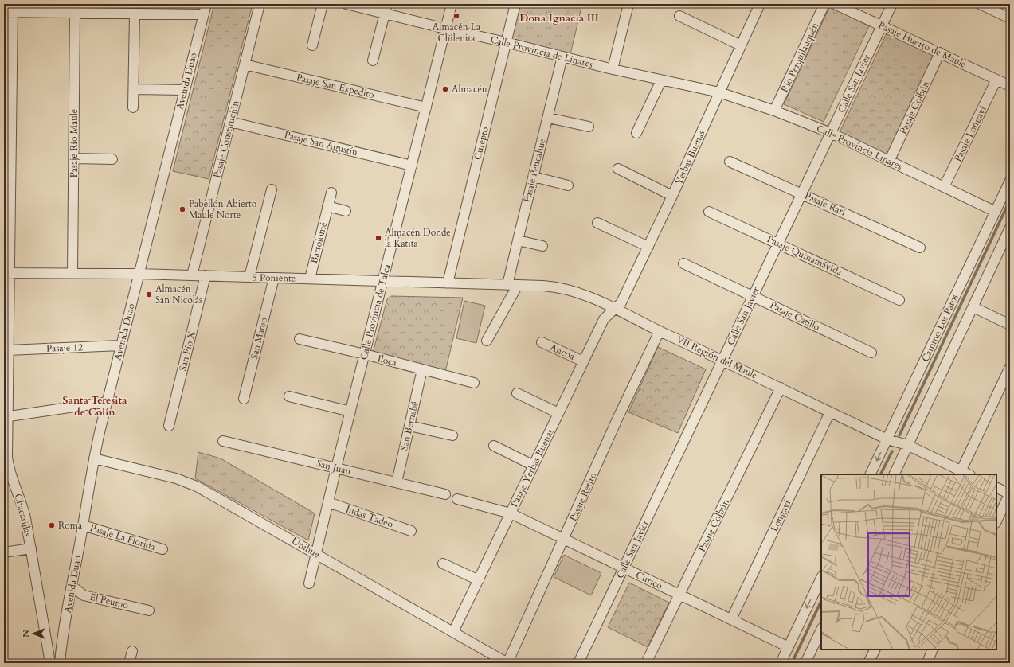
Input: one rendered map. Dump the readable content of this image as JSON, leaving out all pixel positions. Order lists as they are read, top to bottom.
{
  "streets": {
    "street": [
      "Pasaje Huerto de Maule",
      "Calle Provincia de Linares",
      "Río Perquilauquén",
      "Avenida Duao",
      "Calle San Javier",
      "Pasaje San Expedito",
      "Pasaje Colbún",
      "Pasaje Longaví",
      "Pasaje Constitución",
      "Pasaje Río Maule",
      "Pasaje San Agustín",
      "Curepto",
      "Calle Provincia Linares",
      "Yerbas Buenas",
      "Pasaje Pencahue",
      "Pasaje Rari",
      "Bartolomé",
      "Pasaje Quinamávida",
      "5 Poniente",
      "Calle Provincia de Talca",
      "Pasaje Catillo",
      "Camino Los Patos",
      "San Mateo",
      "Pasaje 12",
      "San Pío X",
      "Ancoa",
      "VII Región del Maule",
      "Iloca",
      "San Bernabé",
      "San Juan",
      "Pasaje Yerbas Buenas",
      "Pasaje Retiro",
      "Chacarillas",
      "Longaví",
      "Judas Tadeo",
      "Pasaje La Florida",
      "Unihue",
      "Curicó",
      "El Peumo"
    ]
  },
  "crossings": [
    ["Pasaje Huerto de Maule", "Calle San Javier"],
    ["Pasaje Huerto de Maule", "Pasaje Colbún"],
    ["Pasaje Huerto de Maule", "Pasaje Longaví"],
    ["Calle Provincia de Linares", "Curepto"],
    ["Calle Provincia de Linares", "Calle Provincia Linares"],
    ["Calle Provincia de Linares", "Yerbas Buenas"],
    ["Calle Provincia de Linares", "Pasaje Pencahue"],
    ["Calle Provincia de Linares", "Calle Provincia de Talca"],
    ["Río Perquilauquén", "Calle Provincia Linares"],
    ["Avenida Duao", "5 Poniente"],
    ["Avenida Duao", "Pasaje 12"],
    ["Avenida Duao", "Pasaje La Florida"],
    ["Avenida Duao", "Unihue"],
    ["Avenida Duao", "El Peumo"],
    ["Calle San Javier", "Calle Provincia Linares"],
    ["Calle San Javier", "Pasaje Rari"],
    ["Calle San Javier", "Pasaje Quinamávida"],
    ["Calle San Javier", "Pasaje Catillo"],
    ["Calle San Javier", "VII Región del Maule"],
    ["Calle San Javier", "Curicó"],
    ["Pasaje San Expedito", "Pasaje Constitución"],
    ["Pasaje San Expedito", "Calle Provincia de Talca"],
    ["Pasaje Colbún", "Calle Provincia Linares"],
    ["Pasaje Colbún", "VII Región del Maule"],
    ["Pasaje Colbún", "Curicó"],
    ["Pasaje Longaví", "Calle Provincia Linares"],
    ["Pasaje Constitución", "Pasaje San Agustín"],
    ["Pasaje Constitución", "5 Poniente"],
    ["Pasaje Río Maule", "5 Poniente"],
    ["Pasaje San Agustín", "Calle Provincia de Talca"],
    ["Curepto", "5 Poniente"],
    ["Calle Provincia Linares", "Yerbas Buenas"],
    ["Calle Provincia Linares", "Camino Los Patos"],
    ["Yerbas Buenas", "VII Región del Maule"],
    ["Yerbas Buenas", "Pasaje Yerbas Buenas"],
    ["Pasaje Pencahue", "5 Poniente"],
    ["Bartolomé", "5 Poniente"],
    ["5 Poniente", "Calle Provincia de Talca"],
    ["5 Poniente", "San Mateo"],
    ["5 Poniente", "San Pío X"],
    ["5 Poniente", "VII Región del Maule"],
    ["5 Poniente", "Chacarillas"],
    ["Calle Provincia de Talca", "Iloca"],
    ["Calle Provincia de Talca", "San Juan"],
    ["Calle Provincia de Talca", "Judas Tadeo"],
    ["Calle Provincia de Talca", "Unihue"],
    ["Camino Los Patos", "VII Región del Maule"],
    ["Pasaje 12", "Chacarillas"],
    ["Ancoa", "Pasaje Yerbas Buenas"],
    ["VII Región del Maule", "Pasaje Yerbas Buenas"],
    ["VII Región del Maule", "Pasaje Retiro"],
    ["VII Región del Maule", "Longaví"],
    ["Iloca", "San Bernabé"],
    ["San Bernabé", "San Juan"],
    ["Pasaje Yerbas Buenas", "Unihue"],
    ["Pasaje Yerbas Buenas", "Curicó"],
    ["Pasaje Retiro", "Unihue"],
    ["Pasaje Retiro", "Curicó"],
    ["Longaví", "Curicó"]
  ],
  "districts": ["Dona Ignacia III", "Santa Teresita de Colín"],
  "places": [
    "Almacén La Chilenita",
    "Almacén",
    "Pabellón Abierto Maule Norte",
    "Almacén Donde la Katita",
    "Almacén San Nicolás",
    "Roma"
  ],
  "north": "left"
}
